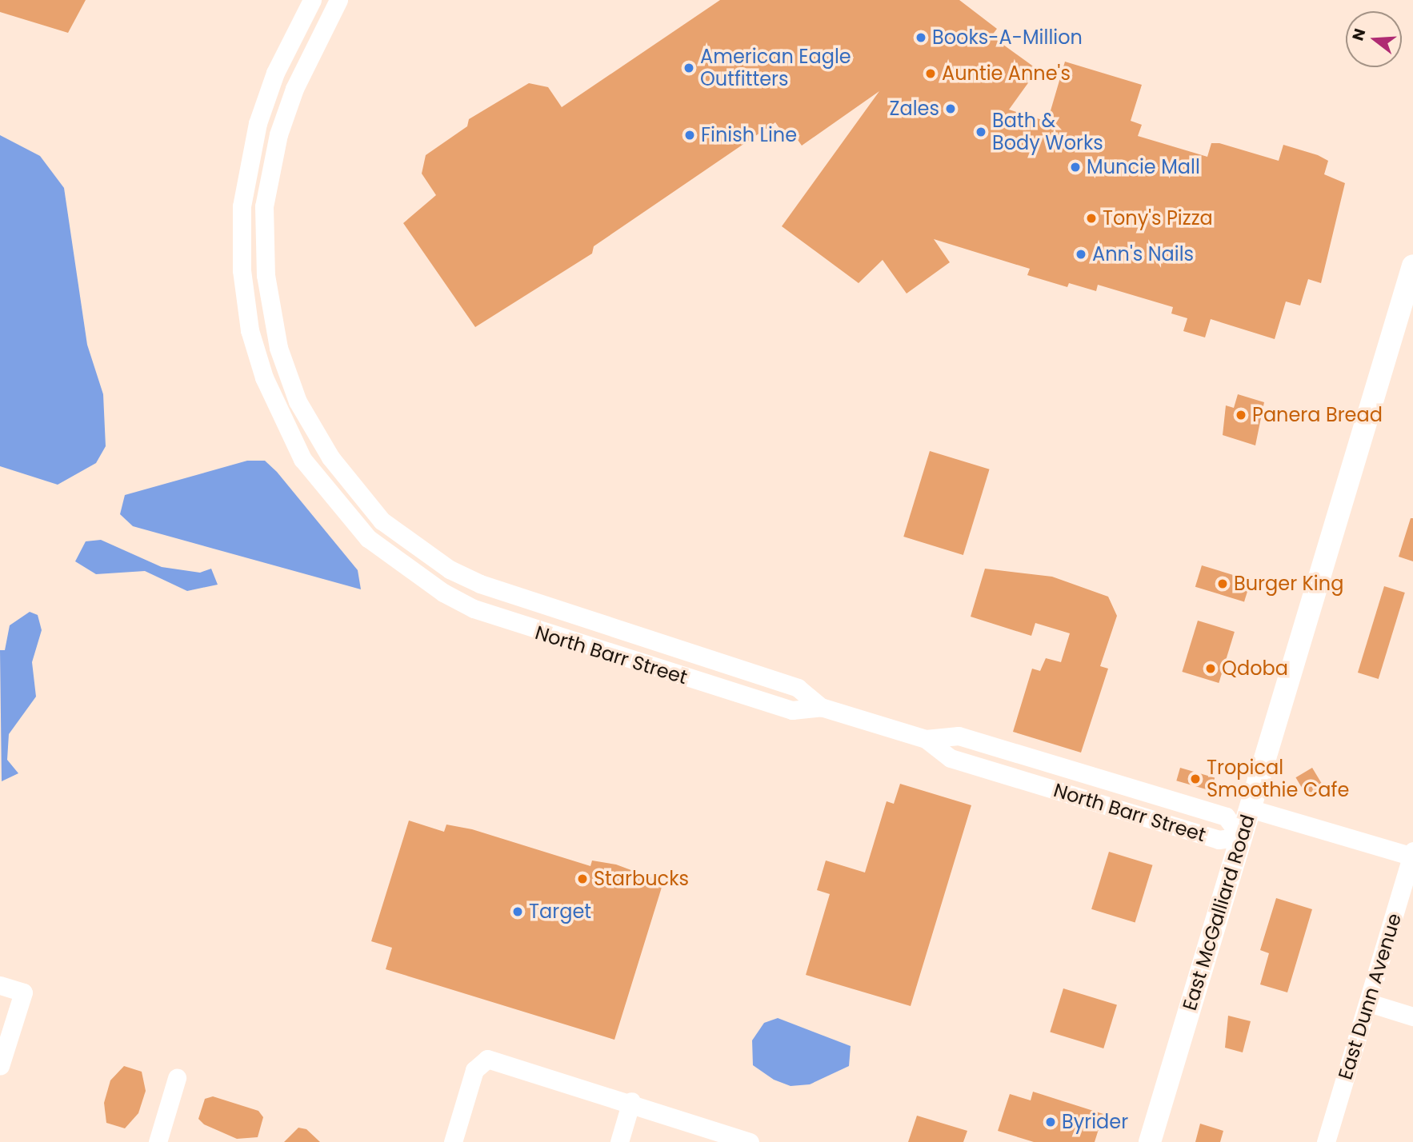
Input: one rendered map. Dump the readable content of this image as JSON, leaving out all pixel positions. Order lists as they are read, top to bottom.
{
  "streets": {
    "main road": ["East McGalliard Road"],
    "street": ["North Barr Street", "East Dunn Avenue"]
  },
  "crossings": [
    ["North Barr Street", "East McGalliard Road"]
  ],
  "places": [
    "Books-A-Million",
    "American Eagle Outfitters",
    "Auntie Anne's",
    "Zales",
    "Bath & Body Works",
    "Finish Line",
    "Muncie Mall",
    "Tony's Pizza",
    "Ann's Nails",
    "Panera Bread",
    "Burger King",
    "Qdoba",
    "Tropical Smoothie Cafe",
    "Starbucks",
    "Target",
    "Byrider"
  ],
  "north": "left"
}
